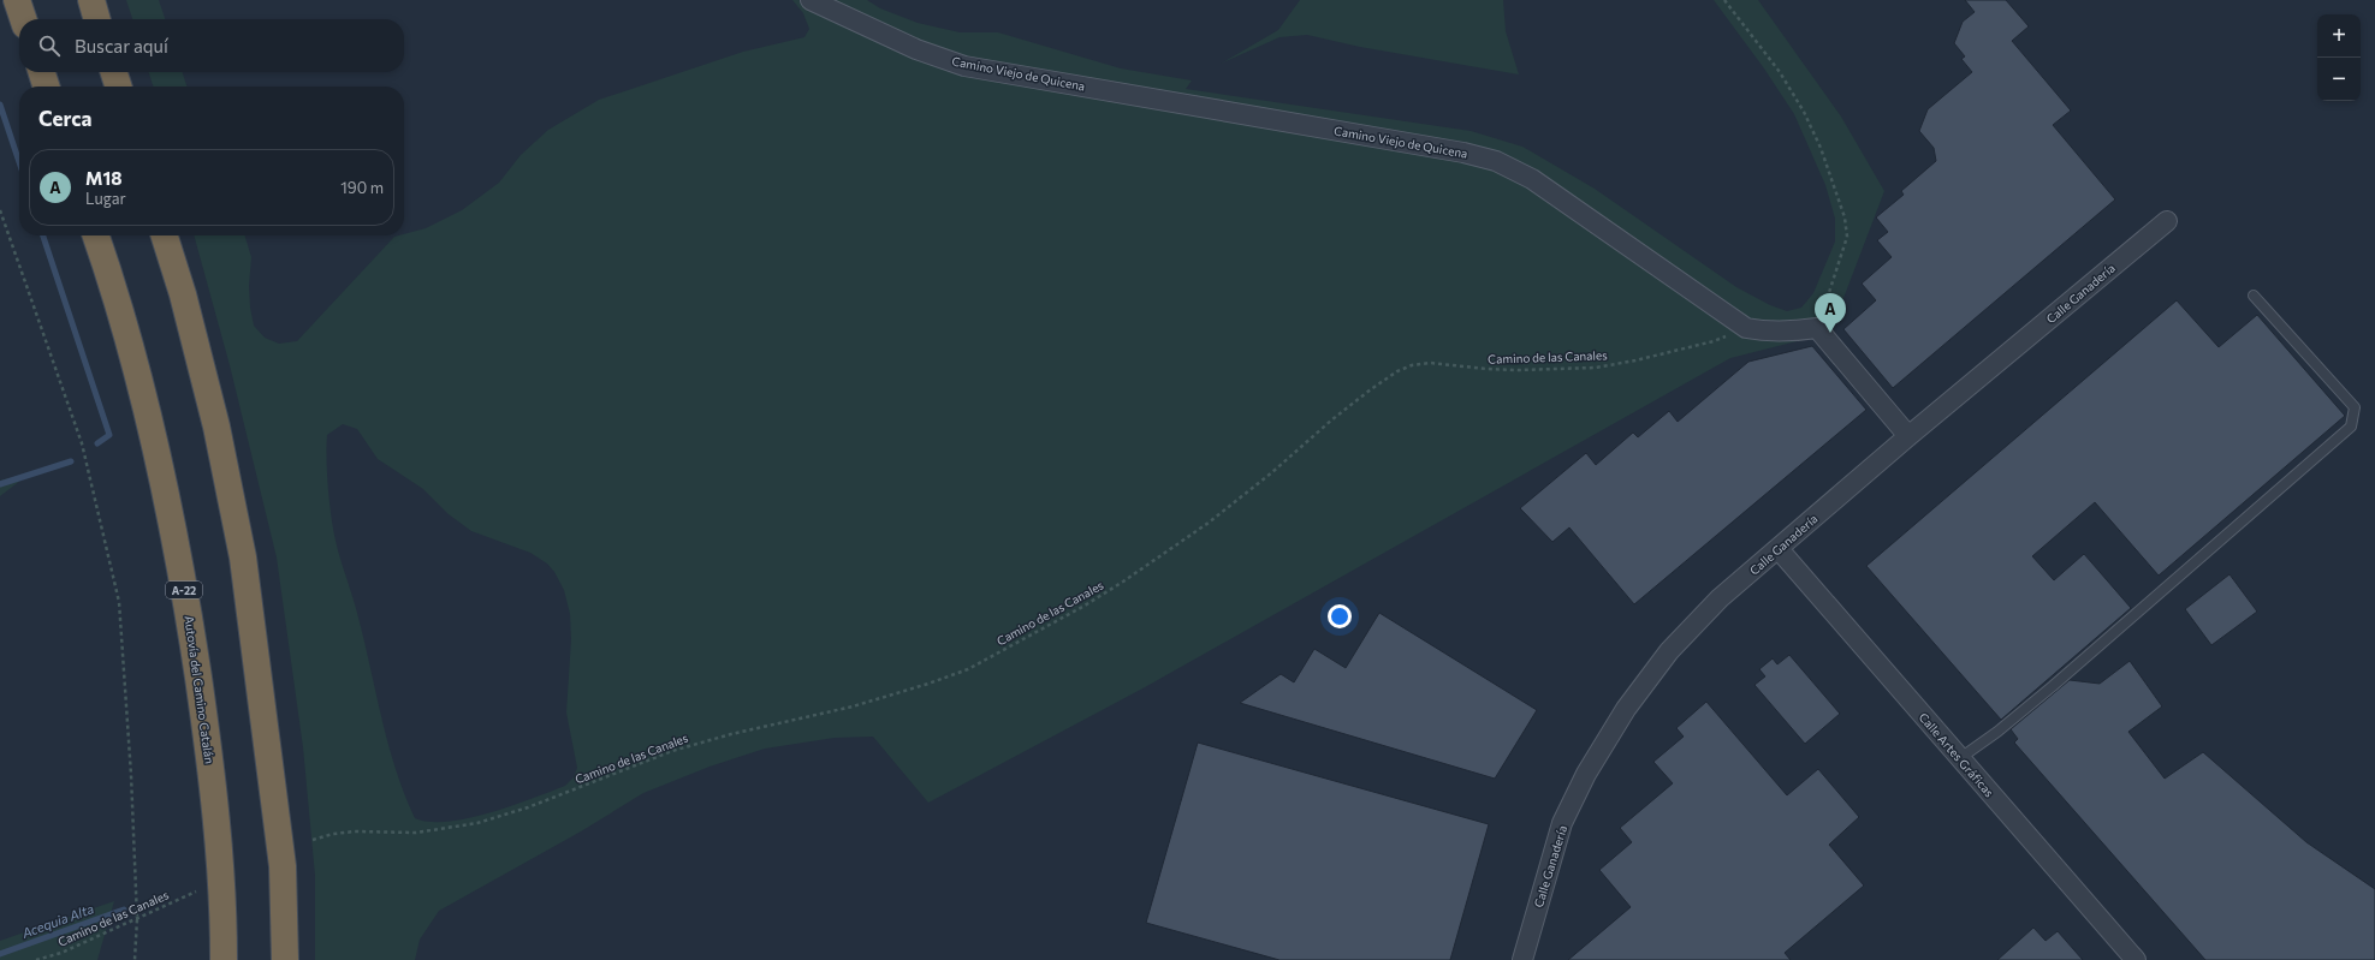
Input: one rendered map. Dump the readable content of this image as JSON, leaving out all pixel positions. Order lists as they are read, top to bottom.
{
  "streets": {
    "highway": ["A-22", "Autovía del Camino Catalán"],
    "street": ["Camino Viejo de Quicena", "Calle Ganadería", "Calle Artes Gráficas"],
    "path": ["Camino de las Canales"]
  },
  "crossings": [
    ["Camino Viejo de Quicena", "Camino de las Canales"],
    ["Calle Ganadería", "Calle Artes Gráficas"]
  ],
  "water": ["Acequia Alta"],
  "page": {
    "map_buttons": ["+", "−"],
    "search": "Buscar aquí",
    "heading": "Cerca",
    "list": [
      {
        "mark": "A",
        "name": "M18",
        "note": "Lugar",
        "value": "190 m"
      }
    ],
    "pins": "A"
  }
}
